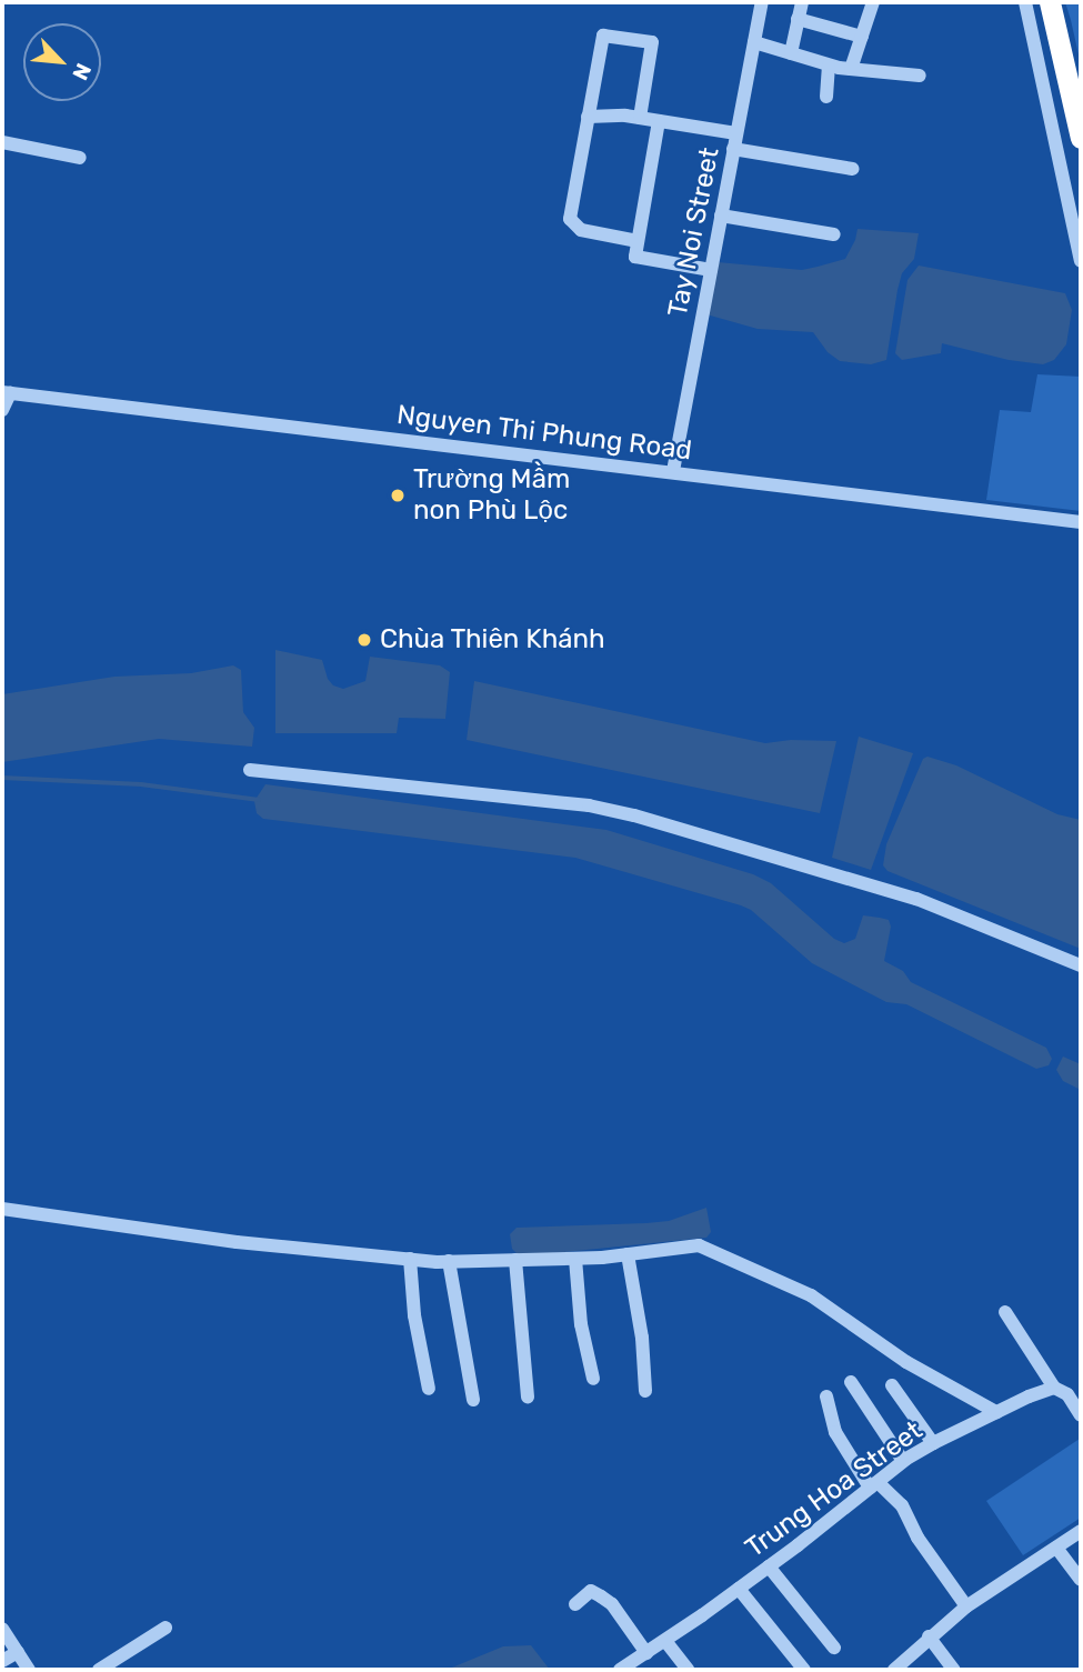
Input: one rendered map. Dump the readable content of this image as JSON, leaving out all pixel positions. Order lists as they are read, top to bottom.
{
  "streets": {
    "street": ["Tay Noi Street", "Nguyen Thi Phung Road", "Trung Hoa Street"]
  },
  "crossings": [
    ["Tay Noi Street", "Nguyen Thi Phung Road"]
  ],
  "places": ["Trường Mầm non Phù Lộc", "Chùa Thiên Khánh"],
  "north": "bottom right"
}
